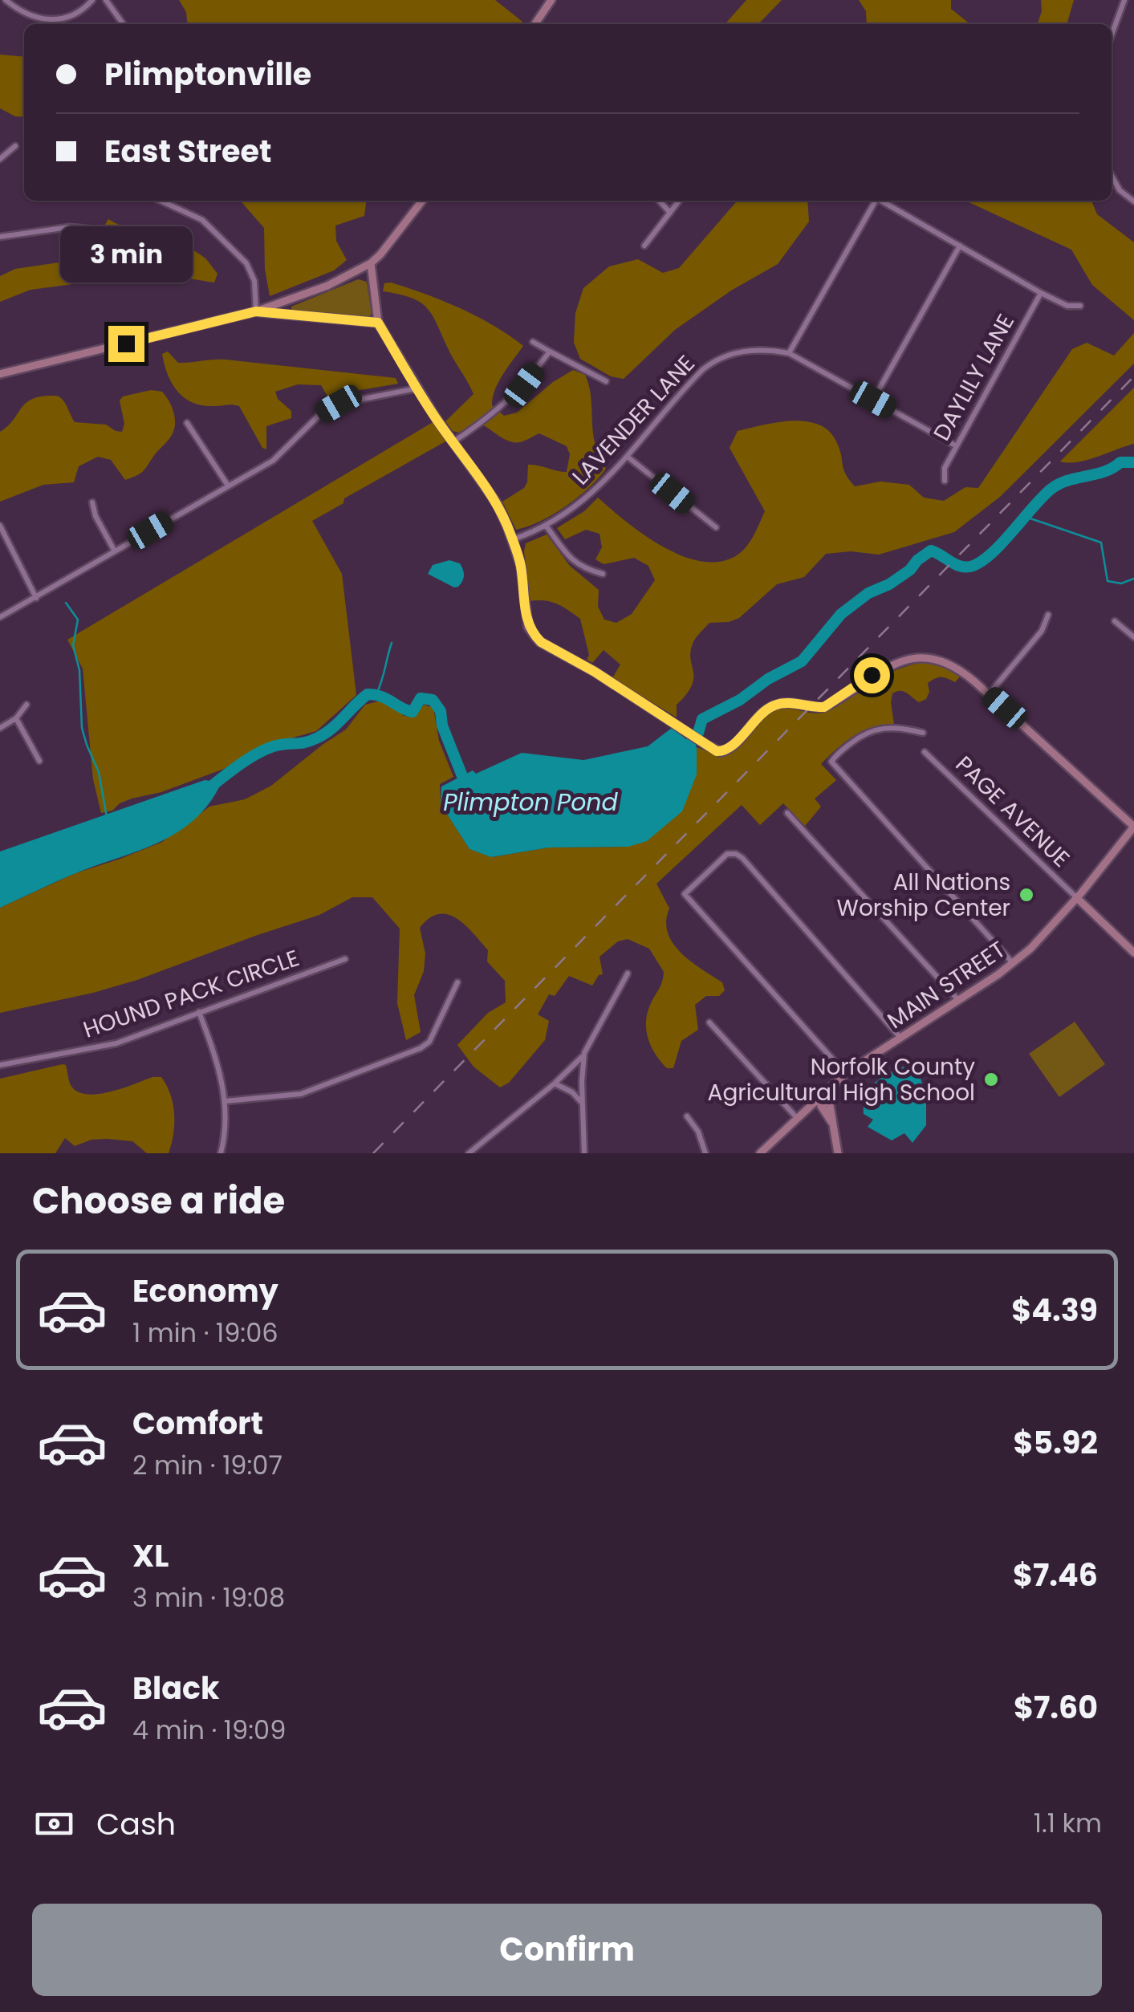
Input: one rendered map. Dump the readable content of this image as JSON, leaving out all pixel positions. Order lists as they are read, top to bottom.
{
  "streets": {
    "street": [
      "DAYLILY LANE",
      "LAVENDER LANE",
      "PAGE AVENUE",
      "MAIN STREET",
      "HOUND PACK CIRCLE"
    ]
  },
  "crossings": [
    ["DAYLILY LANE", "LAVENDER LANE"],
    ["PAGE AVENUE", "MAIN STREET"]
  ],
  "water": ["Plimpton Pond"],
  "places": ["All Nations Worship Center", "Norfolk County Agricultural High School"],
  "page": {
    "banner": ["Plimptonville", "East Street"],
    "bubble": "3 min",
    "heading": "Choose a ride",
    "list": [
      {
        "name": "Economy",
        "note": "1 min · 19:06",
        "value": "$4.39"
      },
      {
        "name": "Comfort",
        "note": "2 min · 19:07",
        "value": "$5.92"
      },
      {
        "name": "XL",
        "note": "3 min · 19:08",
        "value": "$7.46"
      },
      {
        "name": "Black",
        "note": "4 min · 19:09",
        "value": "$7.60"
      }
    ],
    "pay": ["Cash", "1.1 km"],
    "buttons": "Confirm"
  }
}
